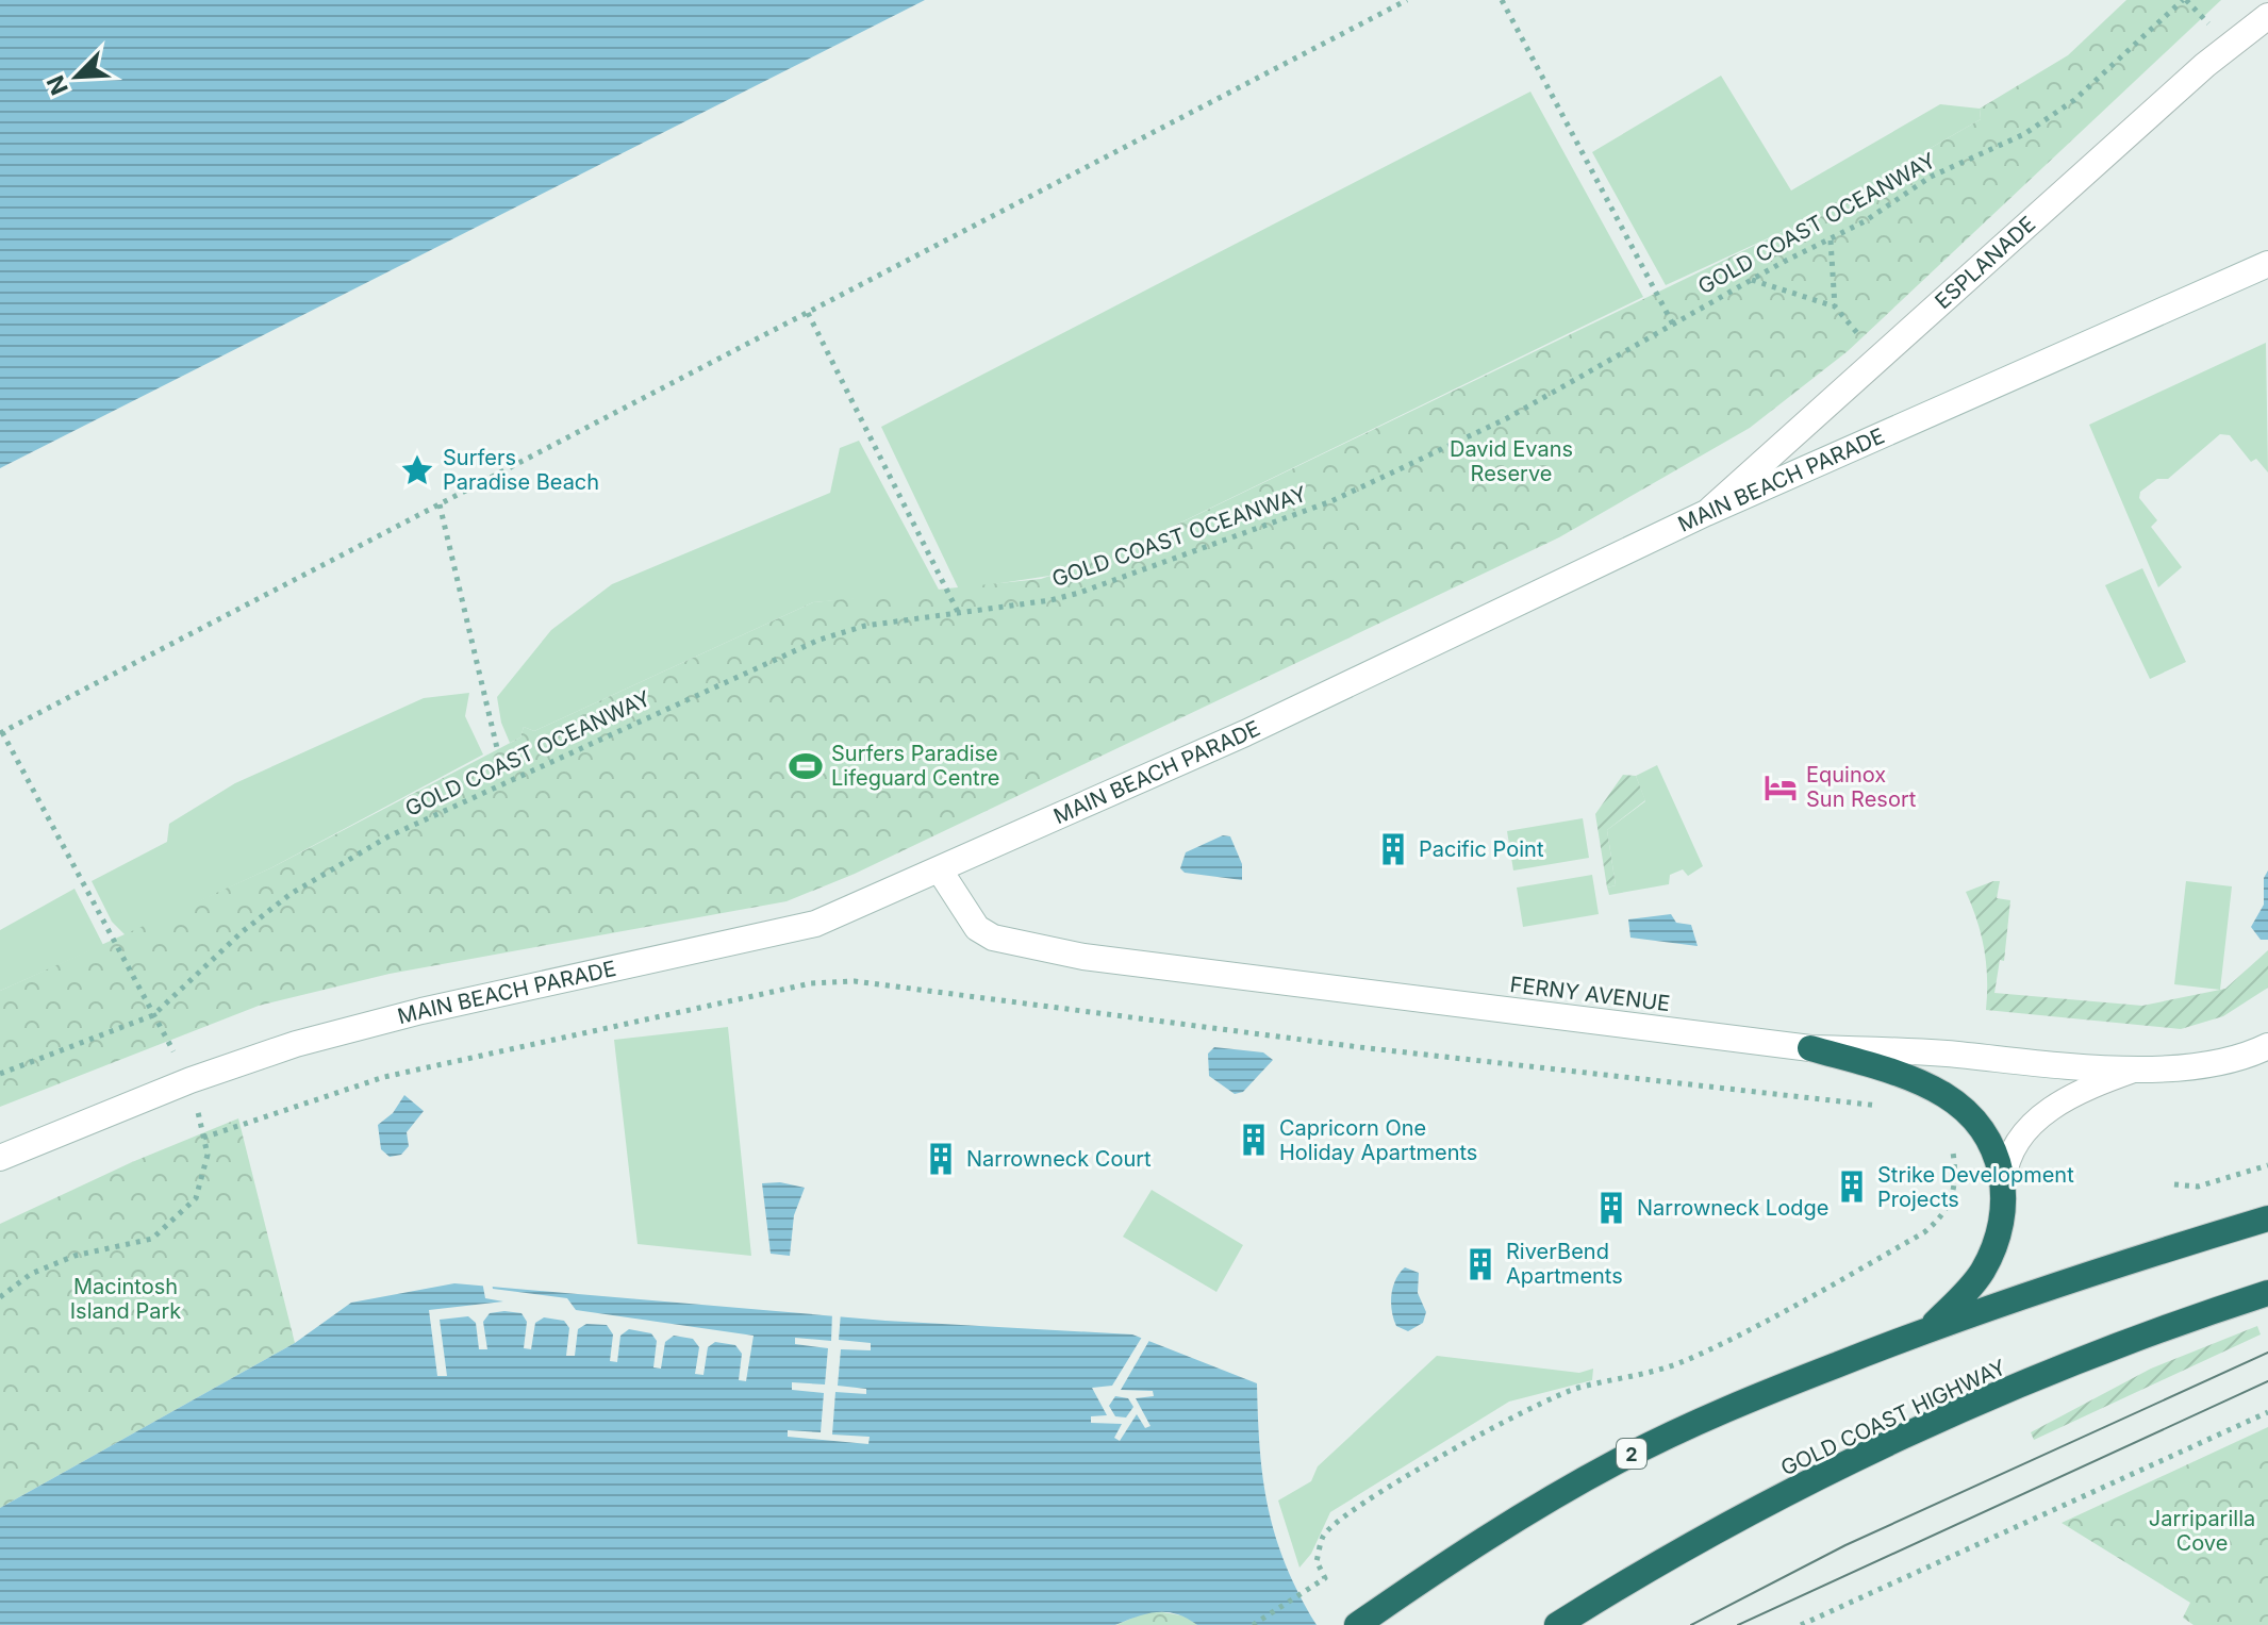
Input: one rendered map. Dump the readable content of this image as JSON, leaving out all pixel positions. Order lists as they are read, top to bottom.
{
  "streets": {
    "highway": ["GOLD COAST HIGHWAY", "2"],
    "street": ["ESPLANADE", "MAIN BEACH PARADE", "FERNY AVENUE"],
    "path": ["GOLD COAST OCEANWAY"]
  },
  "crossings": [
    ["ESPLANADE", "MAIN BEACH PARADE"],
    ["MAIN BEACH PARADE", "FERNY AVENUE"]
  ],
  "parks": ["David Evans Reserve", "Macintosh Island Park", "Jarriparilla Cove"],
  "places": {
    "place": ["Surfers Paradise Beach"],
    "sports": ["Surfers Paradise Lifeguard Centre"],
    "hotel": ["Equinox Sun Resort"],
    "building": [
      "Pacific Point",
      "Capricorn One Holiday Apartments",
      "Narrowneck Court",
      "Strike Development Projects",
      "Narrowneck Lodge",
      "RiverBend Apartments"
    ]
  },
  "north": "bottom left"
}
